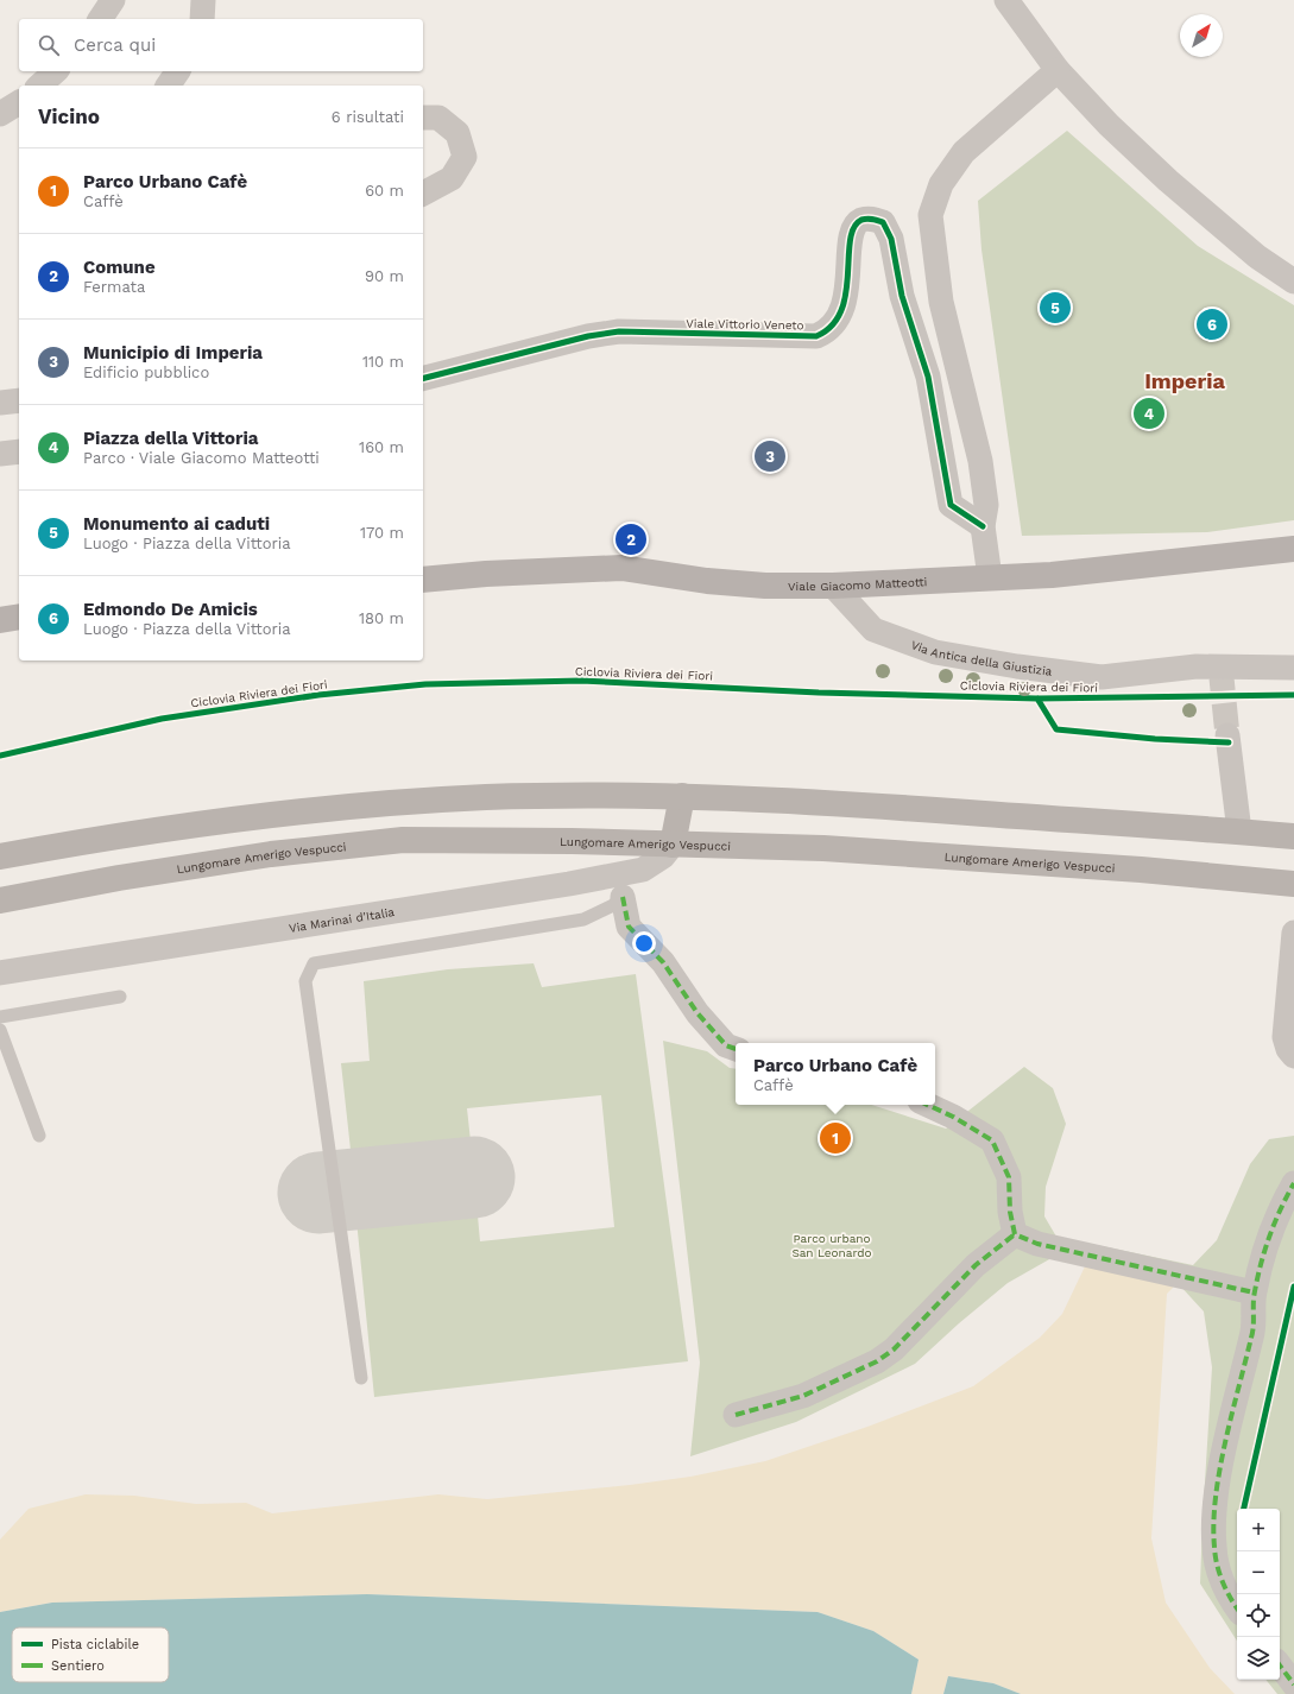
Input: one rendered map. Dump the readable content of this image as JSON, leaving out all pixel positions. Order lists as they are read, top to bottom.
{
  "streets": {
    "main road": ["Viale Giacomo Matteotti", "Lungomare Amerigo Vespucci"],
    "street": ["Viale Vittorio Veneto", "Via Antica della Giustizia", "Via Marinai d'Italia"],
    "cycle path": ["Ciclovia Riviera dei Fiori"]
  },
  "crossings": [
    ["Viale Giacomo Matteotti", "Via Antica della Giustizia"],
    ["Lungomare Amerigo Vespucci", "Via Marinai d'Italia"]
  ],
  "districts": ["Imperia"],
  "parks": ["Parco urbano San Leonardo"],
  "legend": ["Pista ciclabile", "Sentiero"],
  "north": "top right",
  "page": {
    "search": "Cerca qui",
    "heading": ["Vicino", "6 risultati"],
    "list": [
      {
        "mark": "1",
        "name": "Parco Urbano Cafè",
        "note": "Caffè",
        "value": "60 m"
      },
      {
        "mark": "2",
        "name": "Comune",
        "note": "Fermata",
        "value": "90 m"
      },
      {
        "mark": "3",
        "name": "Municipio di Imperia",
        "note": "Edificio pubblico",
        "value": "110 m"
      },
      {
        "mark": "4",
        "name": "Piazza della Vittoria",
        "note": "Parco · Viale Giacomo Matteotti",
        "value": "160 m"
      },
      {
        "mark": "5",
        "name": "Monumento ai caduti",
        "note": "Luogo · Piazza della Vittoria",
        "value": "170 m"
      },
      {
        "mark": "6",
        "name": "Edmondo De Amicis",
        "note": "Luogo · Piazza della Vittoria",
        "value": "180 m"
      }
    ],
    "pins": [
      "5",
      "6",
      "4",
      "3",
      "2",
      "1"
    ],
    "popup": ["Parco Urbano Cafè", "Caffè"],
    "map_buttons": ["+", "−"]
  }
}
